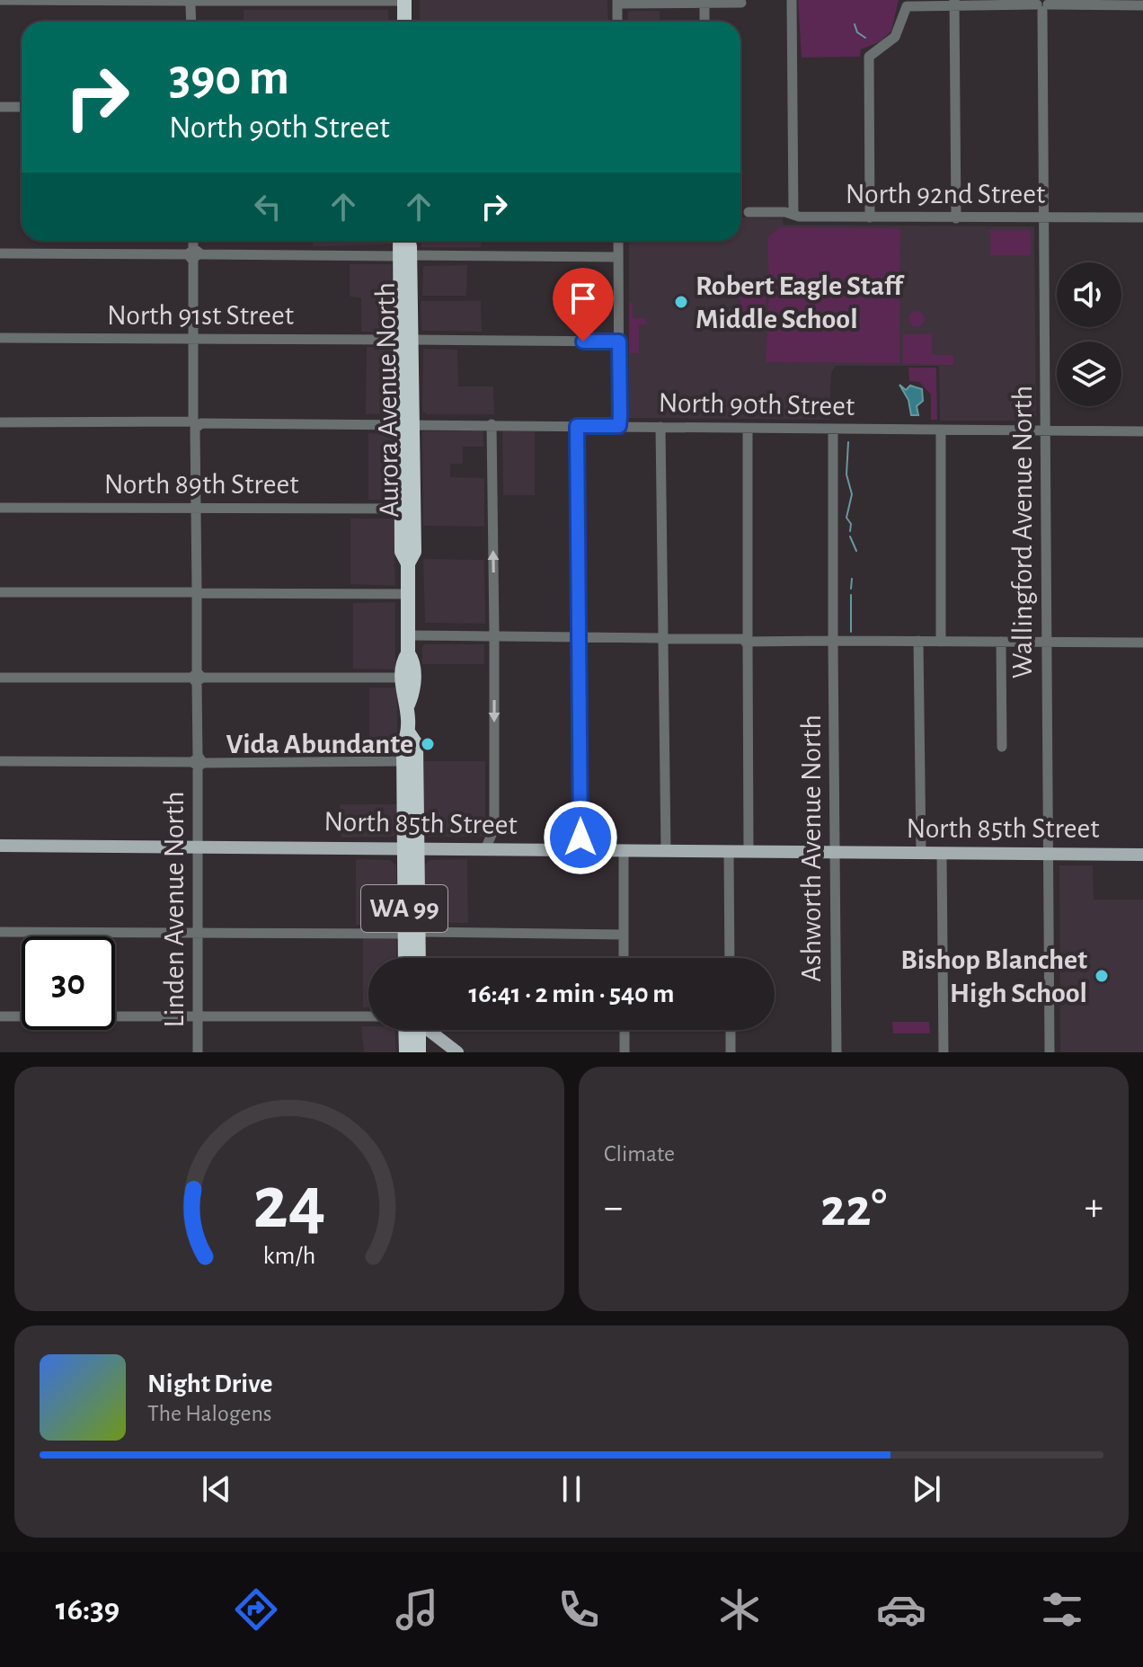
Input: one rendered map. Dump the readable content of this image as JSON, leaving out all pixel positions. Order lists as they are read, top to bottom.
{
  "streets": {
    "highway": ["Aurora Avenue North", "WA 99"],
    "main road": ["North 85th Street"],
    "street": [
      "North 92nd Street",
      "North 91st Street",
      "North 90th Street",
      "North 89th Street",
      "Wallingford Avenue North",
      "Ashworth Avenue North",
      "Linden Avenue North"
    ]
  },
  "crossings": [
    ["North 92nd Street", "Wallingford Avenue North"],
    ["North 91st Street", "Aurora Avenue North"],
    ["North 91st Street", "Linden Avenue North"],
    ["Aurora Avenue North", "North 90th Street"],
    ["Aurora Avenue North", "North 89th Street"],
    ["Aurora Avenue North", "North 85th Street"],
    ["North 90th Street", "Wallingford Avenue North"],
    ["North 90th Street", "Ashworth Avenue North"],
    ["North 90th Street", "Linden Avenue North"],
    ["North 89th Street", "Linden Avenue North"],
    ["Wallingford Avenue North", "North 85th Street"],
    ["North 85th Street", "Ashworth Avenue North"],
    ["North 85th Street", "Linden Avenue North"]
  ],
  "places": ["Robert Eagle Staff Middle School", "Vida Abundante", "Bishop Blanchet High School"],
  "page": {
    "turn": ["390 m", "North 90th Street"],
    "limit": "30",
    "trip": "16:41 · 2 min · 540 m",
    "tile": "Climate",
    "heat": ["−", "22°", "+"],
    "song": ["Night Drive", "The Halogens"],
    "tabs": "16:39",
    "gauge": ["24", "km/h"]
  }
}
